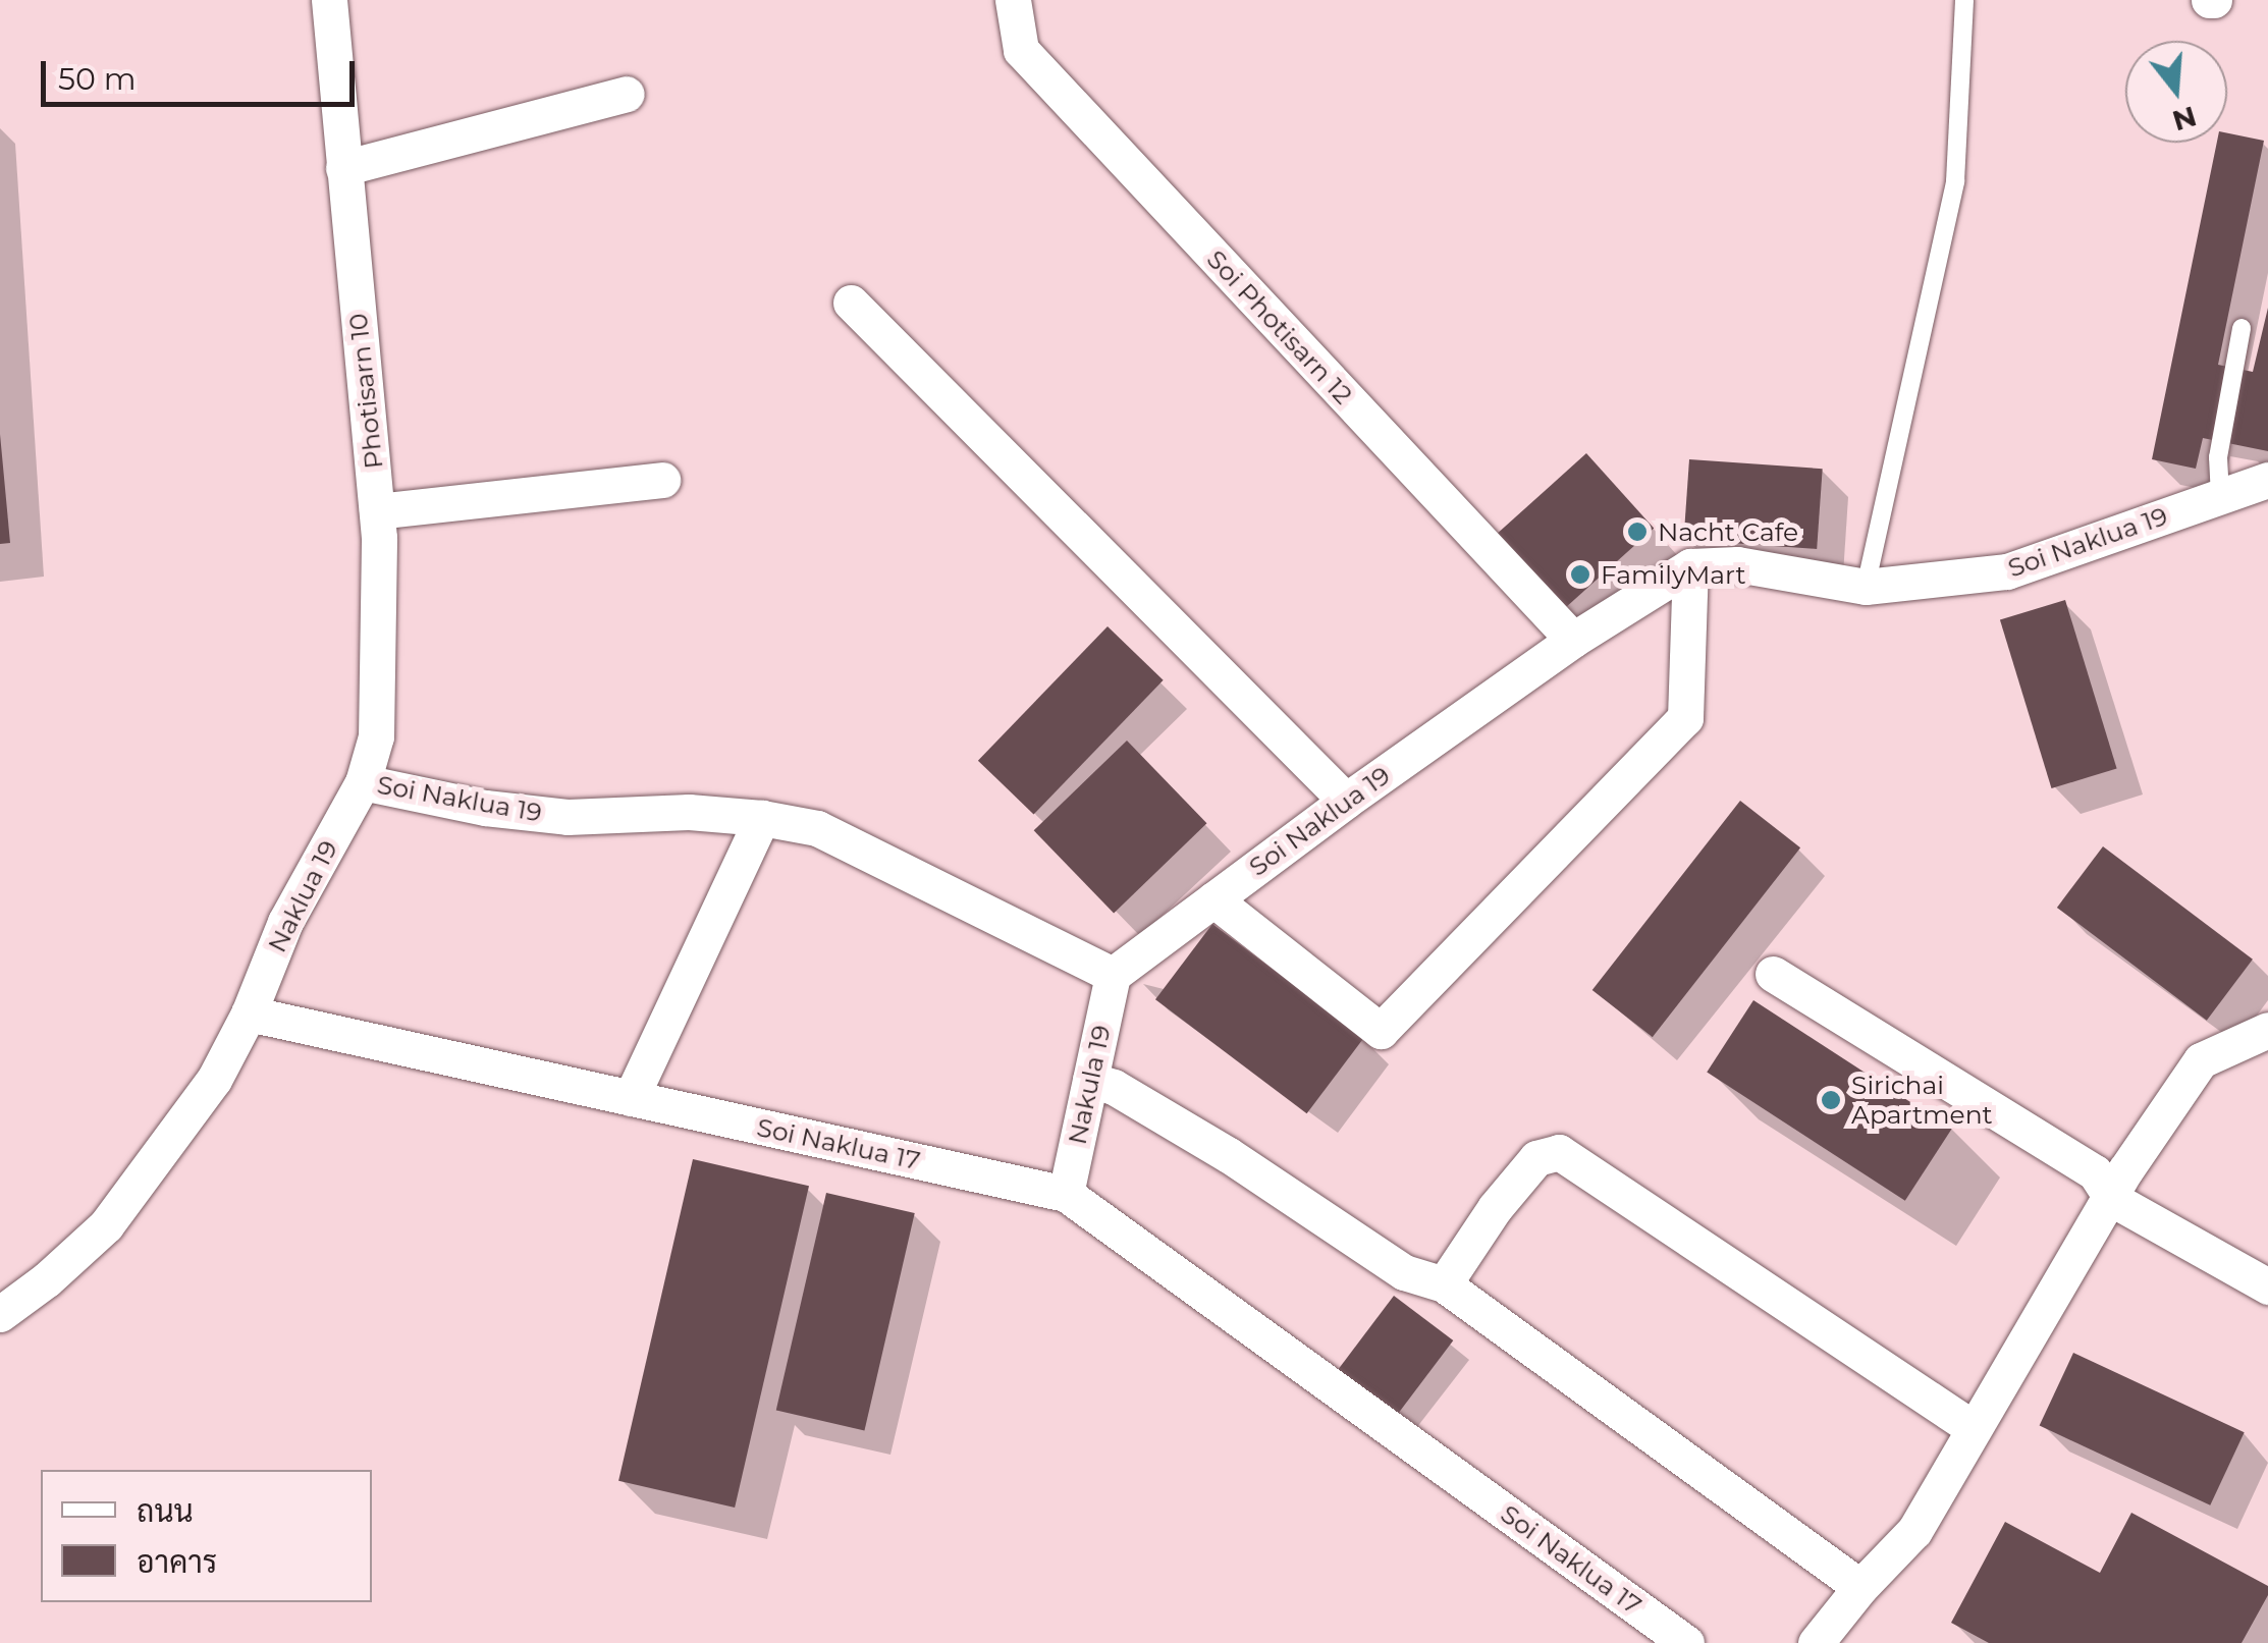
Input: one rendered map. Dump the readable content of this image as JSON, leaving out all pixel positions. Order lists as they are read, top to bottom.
{
  "streets": {
    "street": [
      "Soi Photisarn 12",
      "Photisarn 10",
      "Soi Naklua 19",
      "Naklua 19",
      "Nakula 19",
      "Soi Naklua 17"
    ]
  },
  "crossings": [
    ["Soi Photisarn 12", "Soi Naklua 19"],
    ["Photisarn 10", "Soi Naklua 19"],
    ["Photisarn 10", "Naklua 19"],
    ["Soi Naklua 19", "Naklua 19"],
    ["Soi Naklua 19", "Nakula 19"],
    ["Naklua 19", "Soi Naklua 17"],
    ["Nakula 19", "Soi Naklua 17"]
  ],
  "places": ["Nacht Cafe", "FamilyMart", "Sirichai Apartment"],
  "legend": ["ถนน", "อาคาร"],
  "scale_bar": "50 m",
  "north": "bottom"
}
